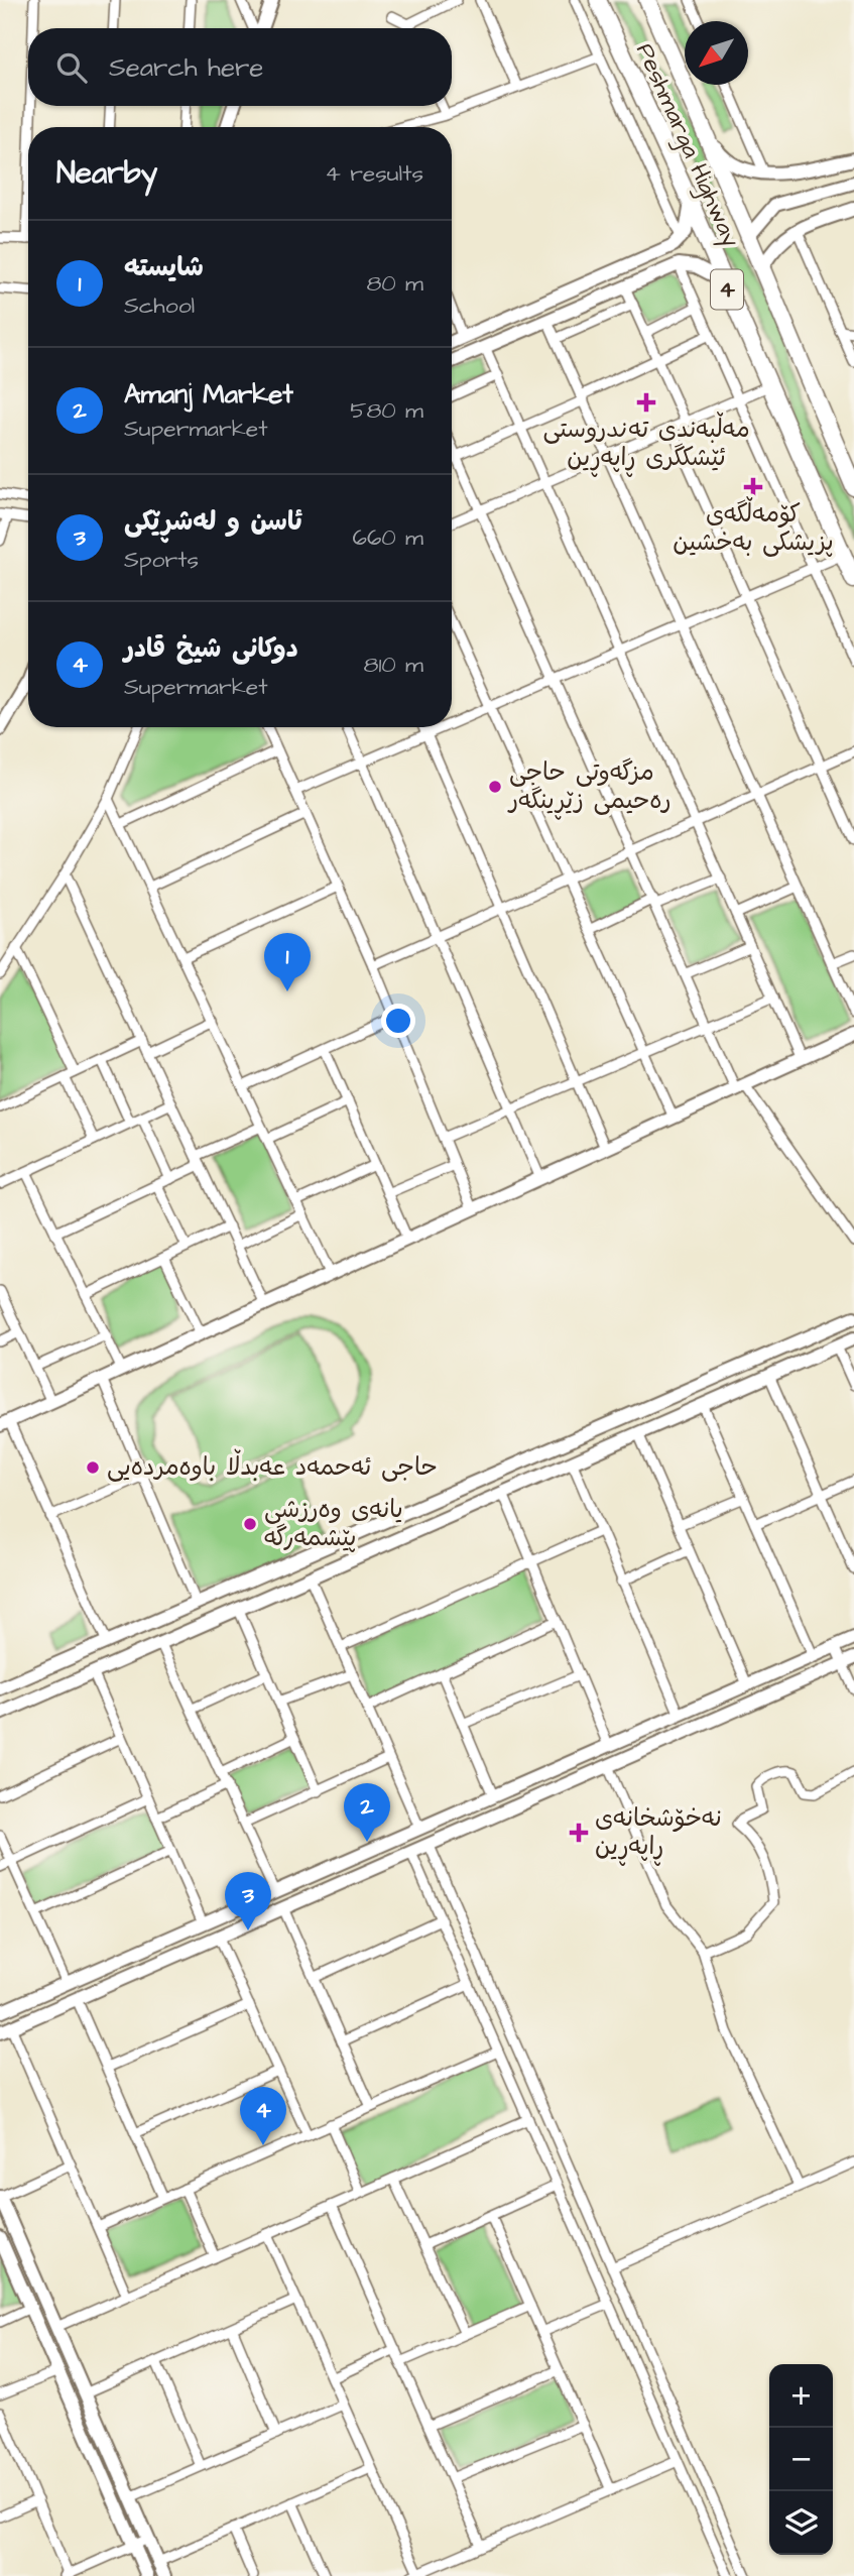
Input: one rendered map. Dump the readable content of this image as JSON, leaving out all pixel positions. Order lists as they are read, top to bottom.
{
  "streets": {
    "highway": ["Peshmarga Highway", "4"]
  },
  "places": {
    "health": ["مەڵبەندی تەندروستی ئێشکگری ڕاپەڕین", "کۆمەڵگەی پزیشکی بەخشین", "نەخۆشخانەی ڕاپەڕین"],
    "other": ["مزگەوتی حاجی رەحیمی زێڕینگەر", "حاجی ئەحمەد عەبدڵا باوەمردەیی", "یانەی وەرزشی پێشمەرگە"]
  },
  "north": "bottom left",
  "page": {
    "search": "Search here",
    "heading": ["Nearby", "4 results"],
    "list": [
      {
        "mark": "1",
        "name": "شایستە",
        "note": "School",
        "value": "80 m"
      },
      {
        "mark": "2",
        "name": "Amanj Market",
        "note": "Supermarket",
        "value": "580 m"
      },
      {
        "mark": "3",
        "name": "ئاسن و لەشڕێکی",
        "note": "Sports",
        "value": "660 m"
      },
      {
        "mark": "4",
        "name": "دوکانی شیخ قادر",
        "note": "Supermarket",
        "value": "810 m"
      }
    ],
    "pins": [
      "1",
      "2",
      "3",
      "4"
    ],
    "map_buttons": ["+", "−"]
  }
}
